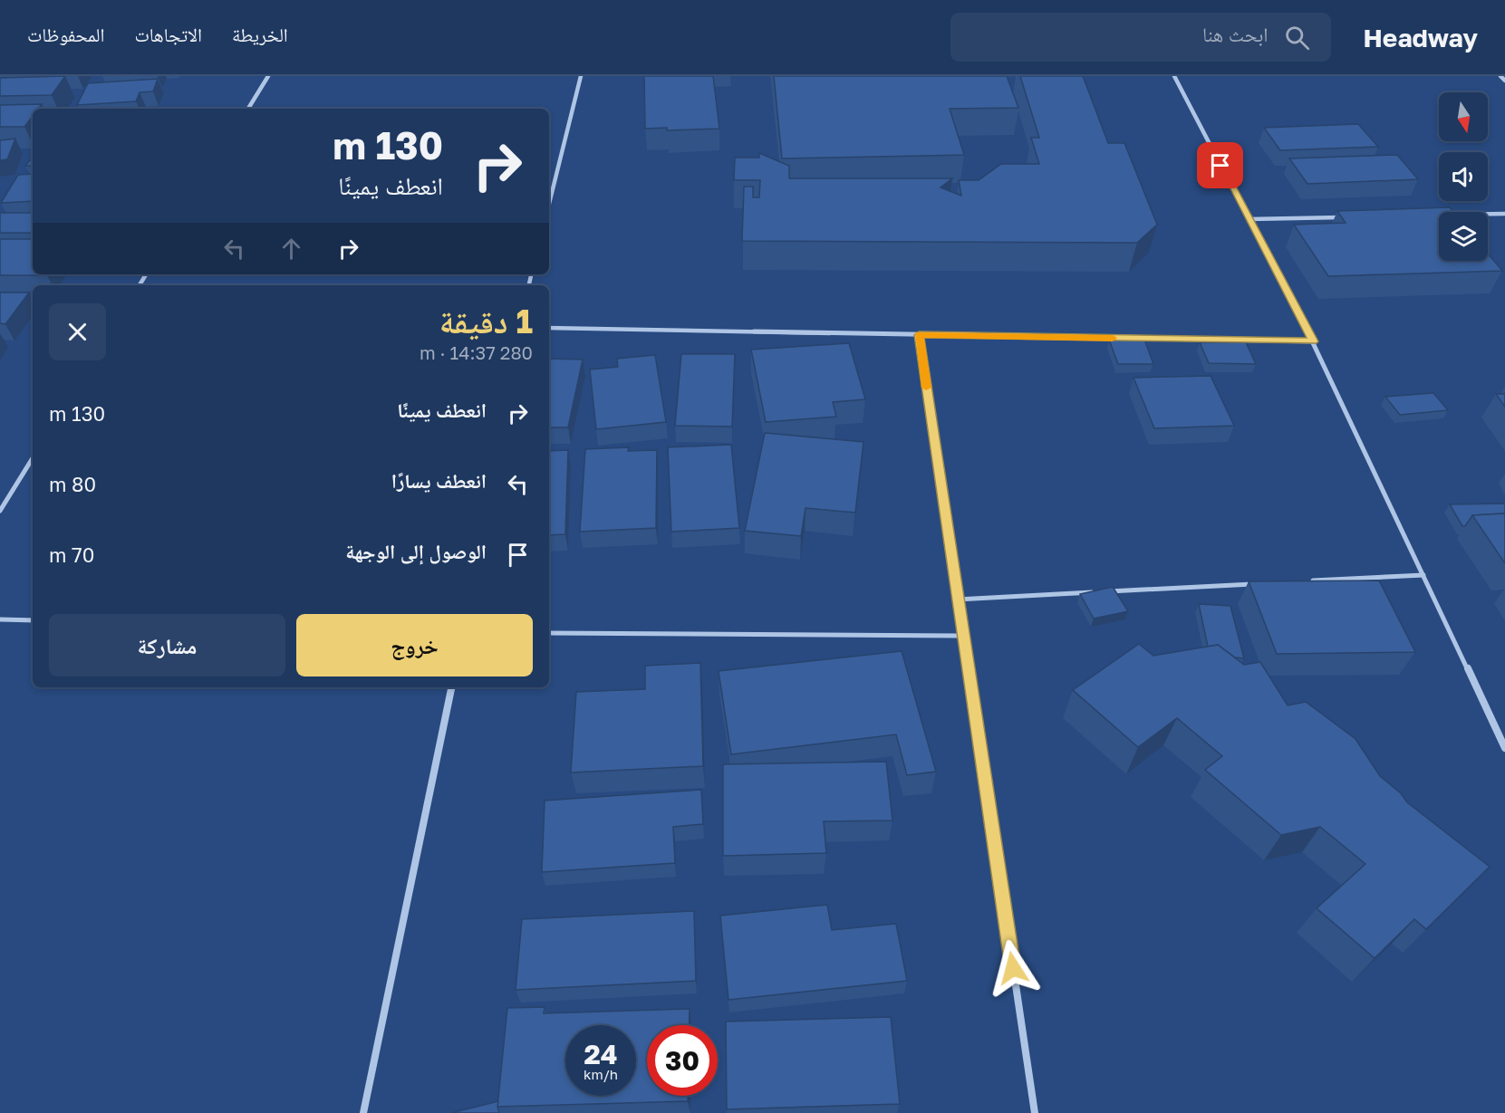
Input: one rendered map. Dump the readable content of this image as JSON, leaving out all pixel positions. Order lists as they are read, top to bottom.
{
  "north": "bottom",
  "page": {
    "header": "Headway",
    "search": "ابحث هنا",
    "nav": ["الخريطة", "الاتجاهات", "المحفوظات"],
    "turn": ["130 m", "انعطف يمينًا"],
    "heading": ["1 دقيقة", "280 m · 14:37"],
    "list": [
      {
        "name": "انعطف يمينًا",
        "value": "130 m"
      },
      {
        "name": "انعطف يسارًا",
        "value": "80 m"
      },
      {
        "name": "الوصول إلى الوجهة",
        "value": "70 m"
      }
    ],
    "buttons": ["خروج", "مشاركة"],
    "speed": "24 km/h",
    "limit": "30"
  }
}
